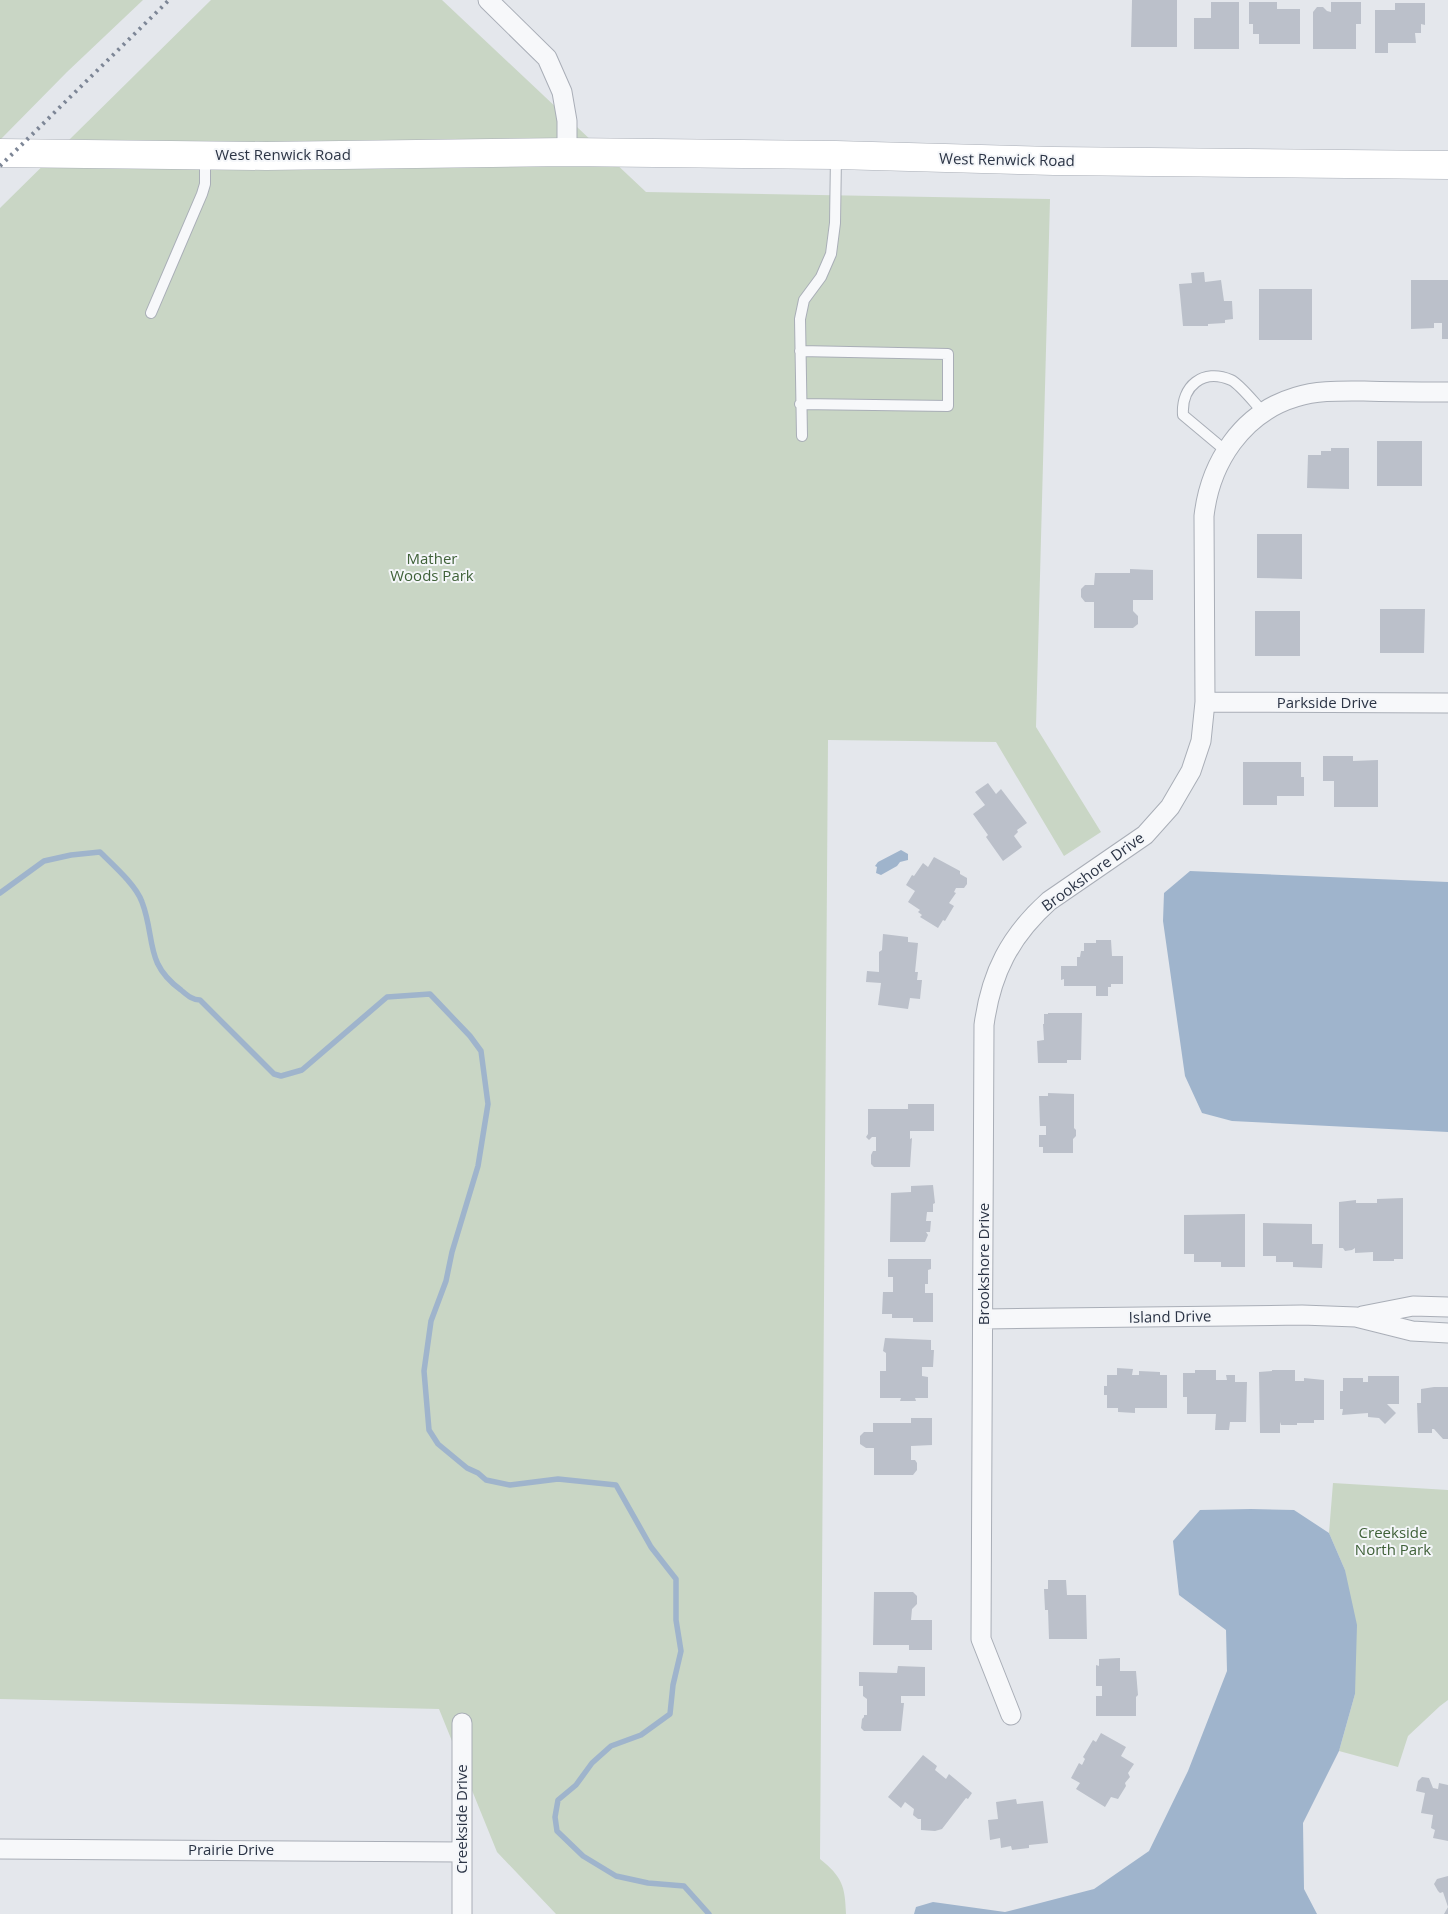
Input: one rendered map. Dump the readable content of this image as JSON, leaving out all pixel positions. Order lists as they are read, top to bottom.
{
  "streets": {
    "street": [
      "West Renwick Road",
      "Parkside Drive",
      "Brookshore Drive",
      "Island Drive",
      "Creekside Drive",
      "Prairie Drive"
    ]
  },
  "crossings": [
    ["Parkside Drive", "Brookshore Drive"],
    ["Brookshore Drive", "Island Drive"],
    ["Creekside Drive", "Prairie Drive"]
  ],
  "parks": ["Mather Woods Park", "Creekside North Park"]
}
